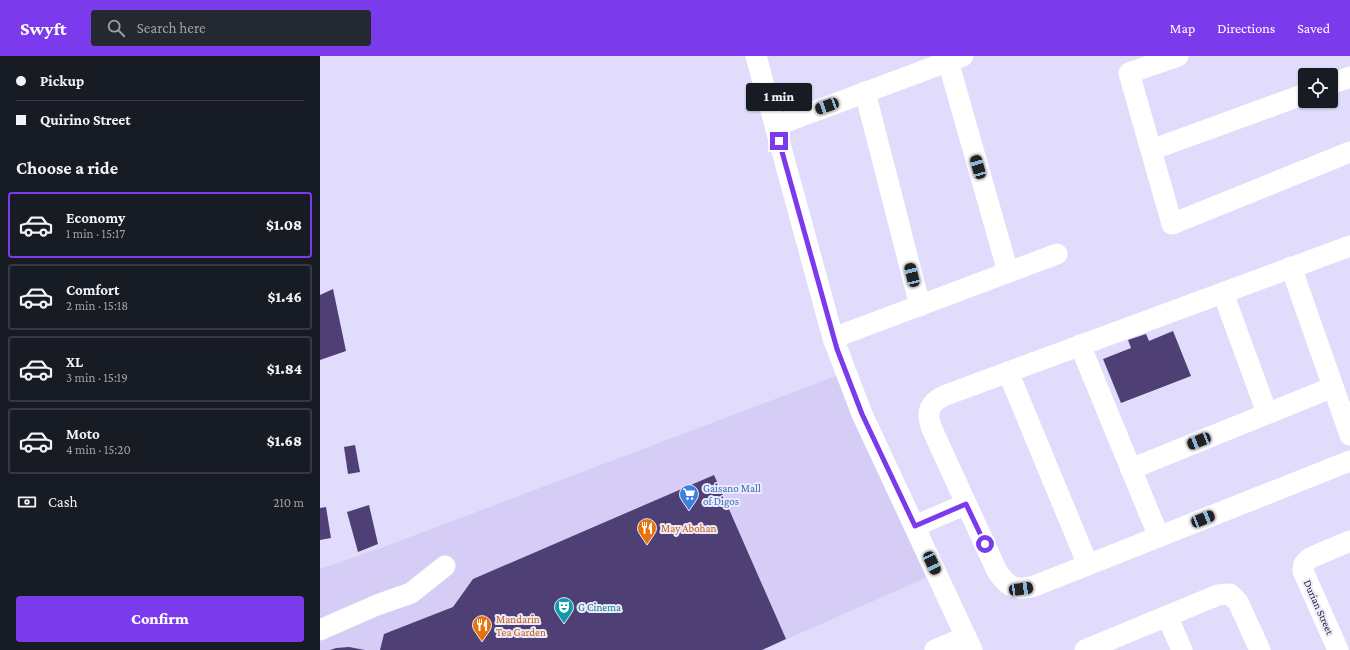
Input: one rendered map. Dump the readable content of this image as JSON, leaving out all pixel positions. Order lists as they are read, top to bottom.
{
  "streets": {
    "street": ["Durian Street"]
  },
  "places": {
    "supermarket": ["Gaisano Mall of Digos"],
    "restaurant": ["May Abohan", "Mandarin Tea Garden"],
    "theatre": ["G Cinema"]
  },
  "page": {
    "header": "Swyft",
    "search": "Search here",
    "nav": ["Map", "Directions", "Saved"],
    "banner": ["Pickup", "Quirino Street"],
    "bubble": "1 min",
    "heading": "Choose a ride",
    "list": [
      {
        "name": "Economy",
        "note": "1 min · 15:17",
        "value": "$1.08"
      },
      {
        "name": "Comfort",
        "note": "2 min · 15:18",
        "value": "$1.46"
      },
      {
        "name": "XL",
        "note": "3 min · 15:19",
        "value": "$1.84"
      },
      {
        "name": "Moto",
        "note": "4 min · 15:20",
        "value": "$1.68"
      }
    ],
    "pay": ["Cash", "210 m"],
    "buttons": "Confirm"
  }
}
